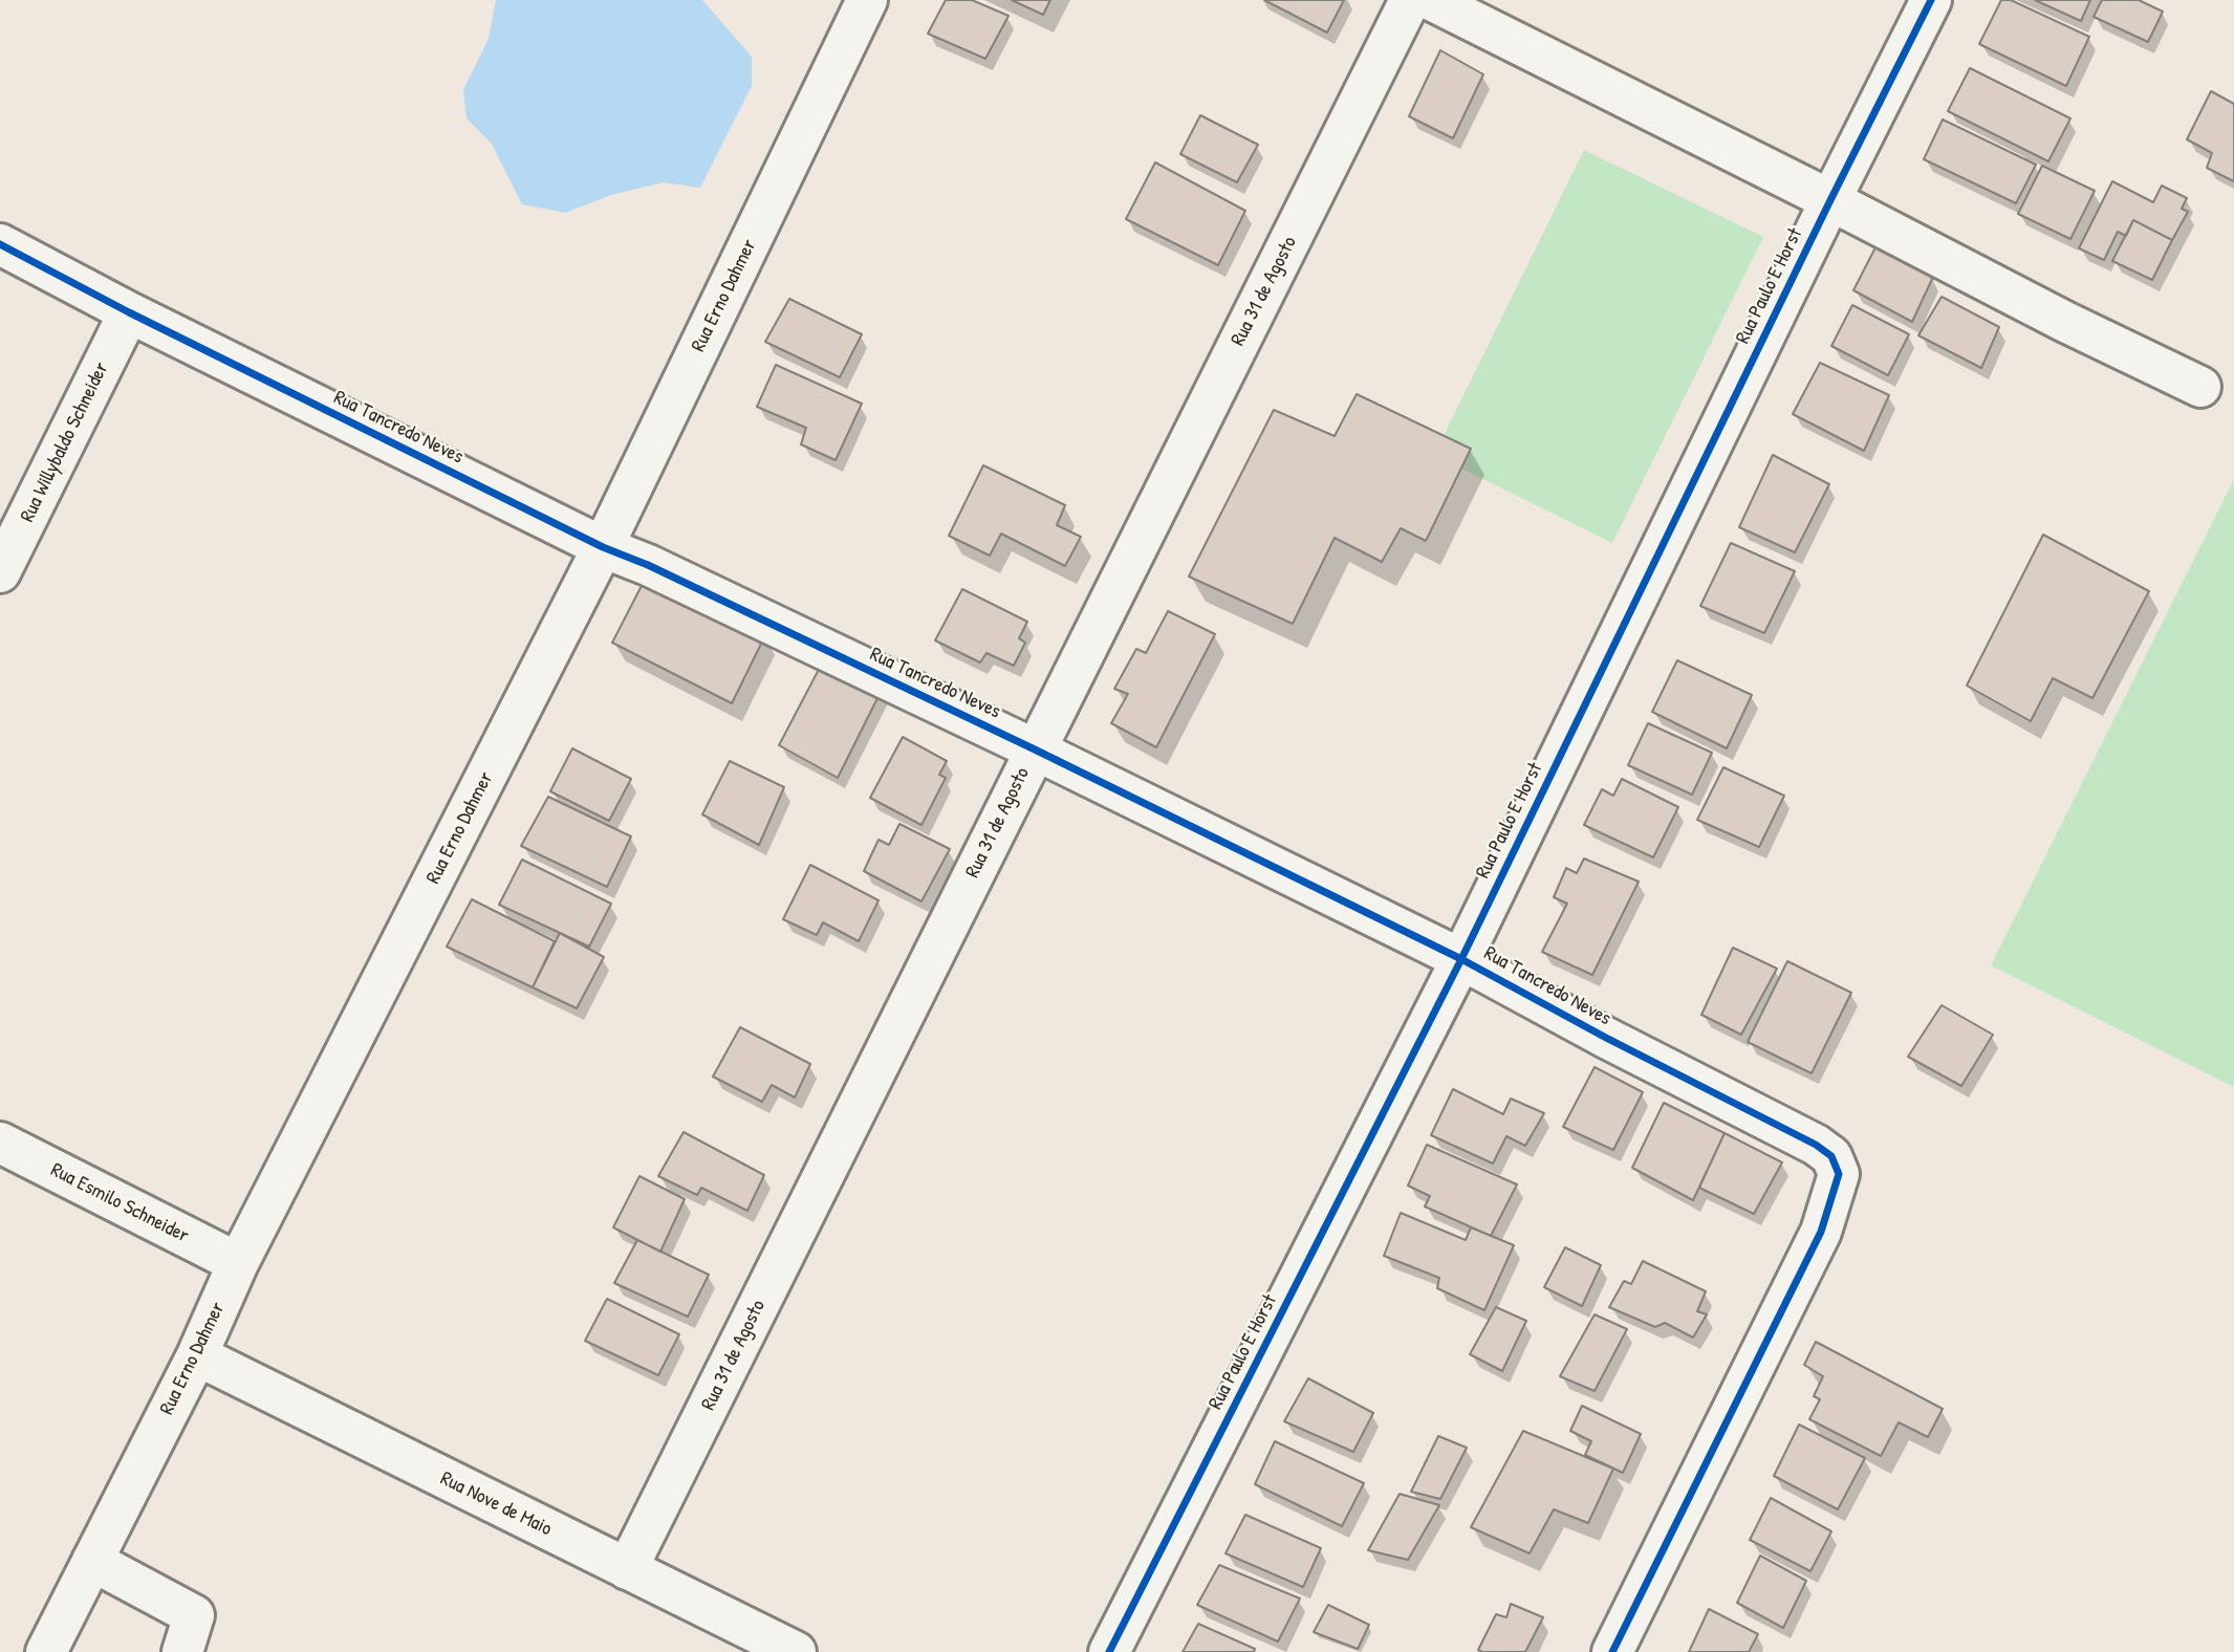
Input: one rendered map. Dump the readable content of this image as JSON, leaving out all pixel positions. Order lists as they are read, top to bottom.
{
  "streets": {
    "street": [
      "Rua Paulo E Horst",
      "Rua 31 de Agosto",
      "Rua Erno Dahmer",
      "Rua Tancredo Neves",
      "Rua Willybaldo Schneider",
      "Rua Esmilo Schneider",
      "Rua Nove de Maio"
    ]
  },
  "crossings": [
    ["Rua Paulo E Horst", "Rua Tancredo Neves"],
    ["Rua 31 de Agosto", "Rua Tancredo Neves"],
    ["Rua 31 de Agosto", "Rua Nove de Maio"],
    ["Rua Erno Dahmer", "Rua Tancredo Neves"],
    ["Rua Erno Dahmer", "Rua Esmilo Schneider"],
    ["Rua Erno Dahmer", "Rua Nove de Maio"],
    ["Rua Tancredo Neves", "Rua Willybaldo Schneider"]
  ]
}
